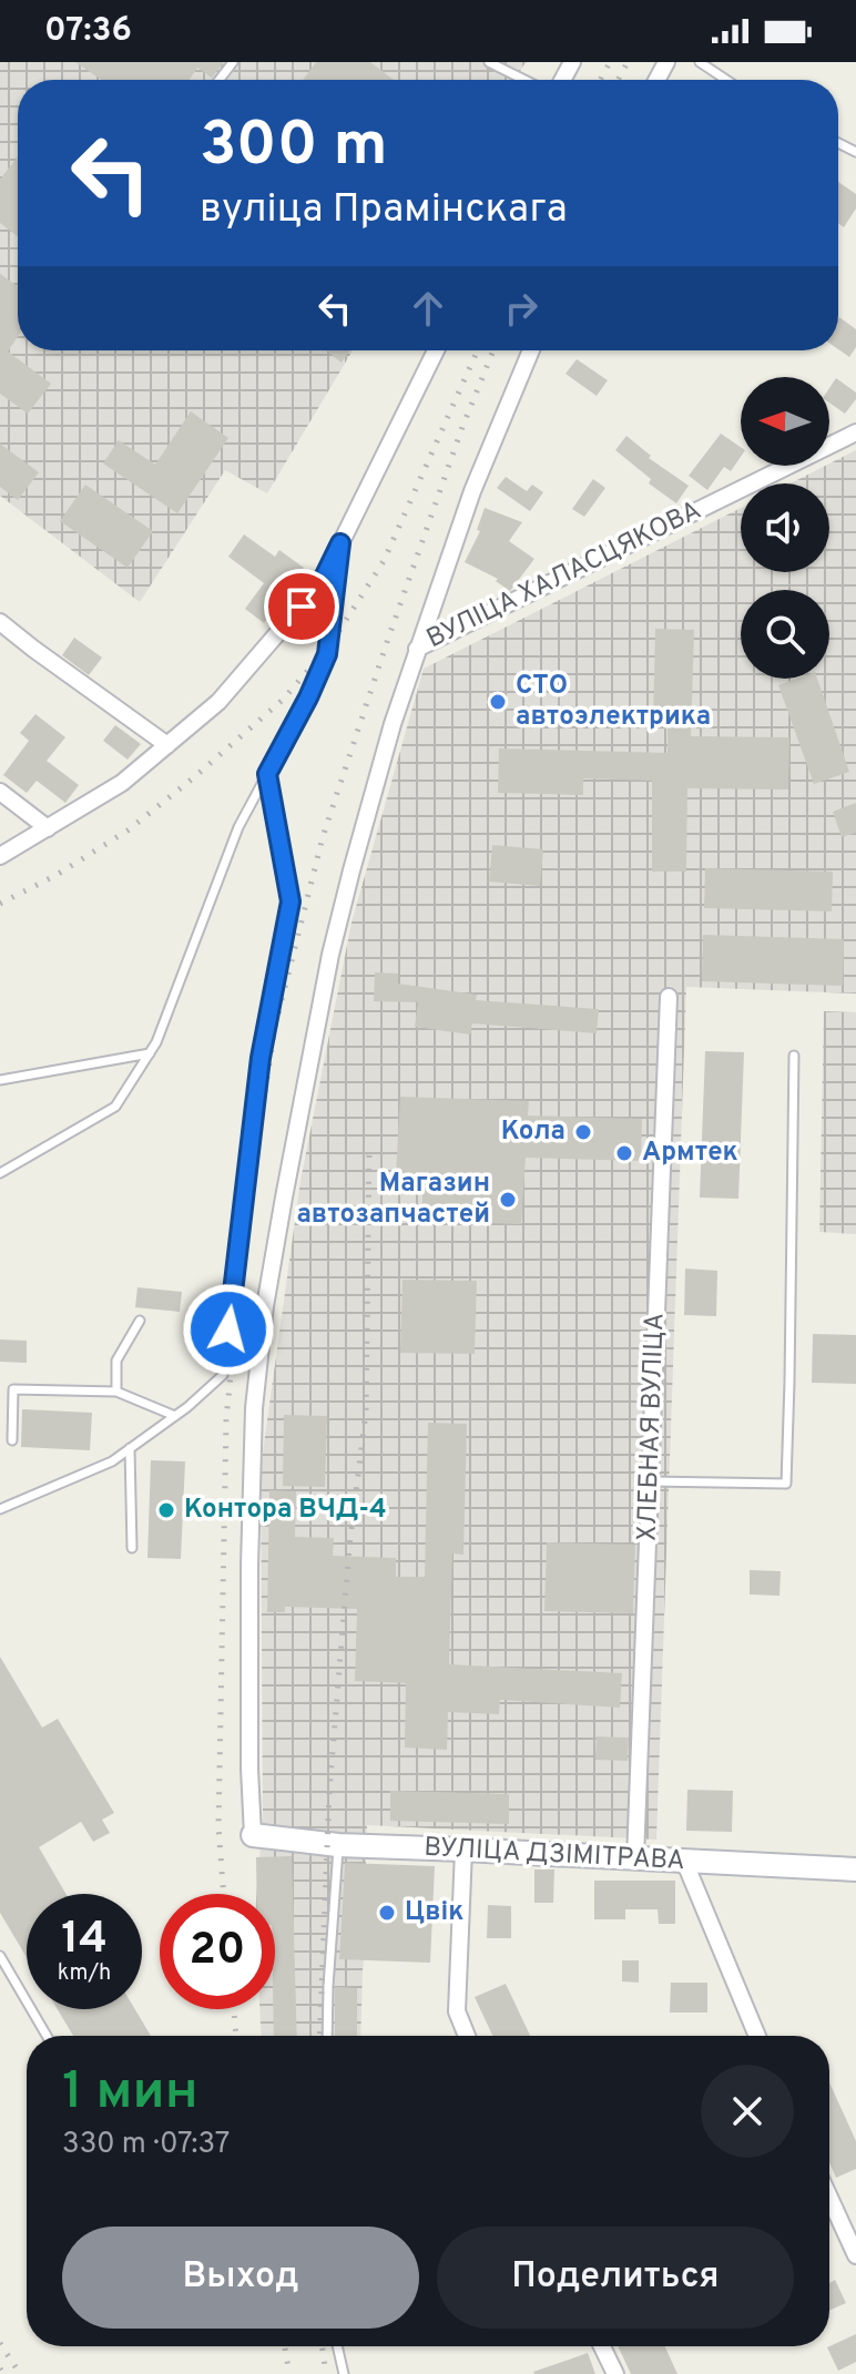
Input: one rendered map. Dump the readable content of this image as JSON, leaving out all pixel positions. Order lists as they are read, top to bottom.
{
  "streets": {
    "street": ["ВУЛІЦА ХАЛАСЦЯКОВА", "ХЛЕБНАЯ ВУЛІЦА", "ВУЛІЦА ДЗІМІТРАВА"]
  },
  "crossings": [
    ["ХЛЕБНАЯ ВУЛІЦА", "ВУЛІЦА ДЗІМІТРАВА"]
  ],
  "places": [
    "СТО автоэлектрика",
    "Кола",
    "Армтек",
    "Магазин автозапчастей",
    "Контора ВЧД-4",
    "Цвік"
  ],
  "north": "left",
  "page": {
    "status": "07:36",
    "turn": ["300 m", "вуліца Прамінскага"],
    "speed": "14 km/h",
    "limit": "20",
    "heading": ["1 мин", "330 m · 07:37"],
    "buttons": ["Выход", "Поделиться"]
  }
}
